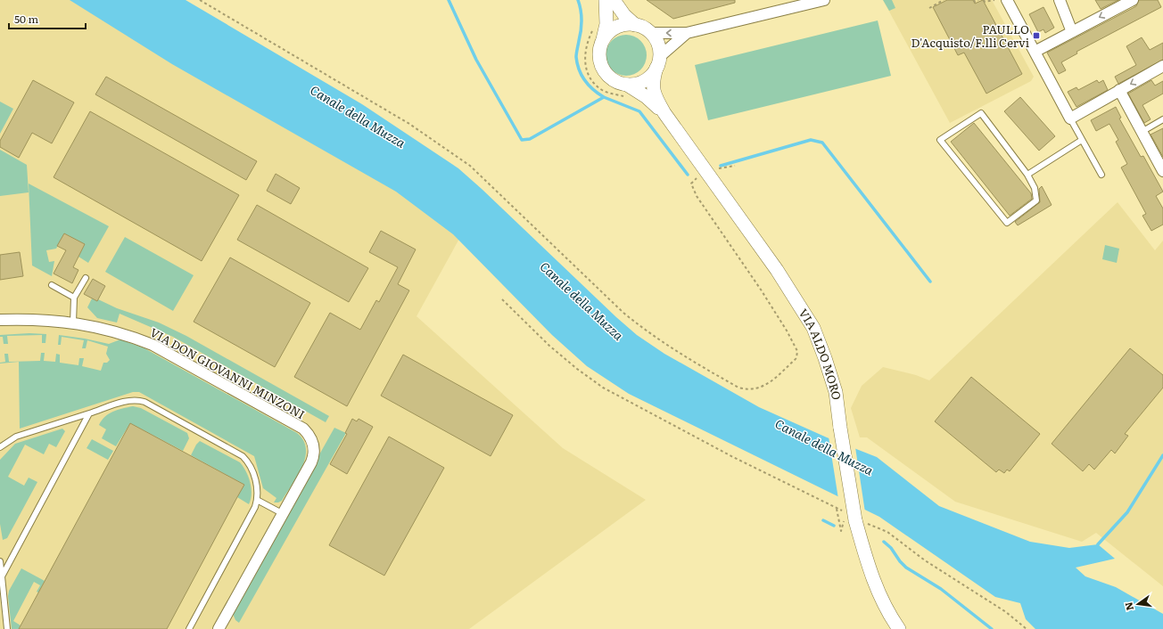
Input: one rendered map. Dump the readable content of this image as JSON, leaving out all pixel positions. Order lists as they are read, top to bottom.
{
  "streets": {
    "street": ["VIA ALDO MORO", "VIA DON GIOVANNI MINZONI"]
  },
  "water": ["Canale della Muzza"],
  "places": {
    "transit": ["PAULLO D'Acquisto/F.lli Cervi"]
  },
  "scale_bar": "50 m",
  "north": "left"
}
